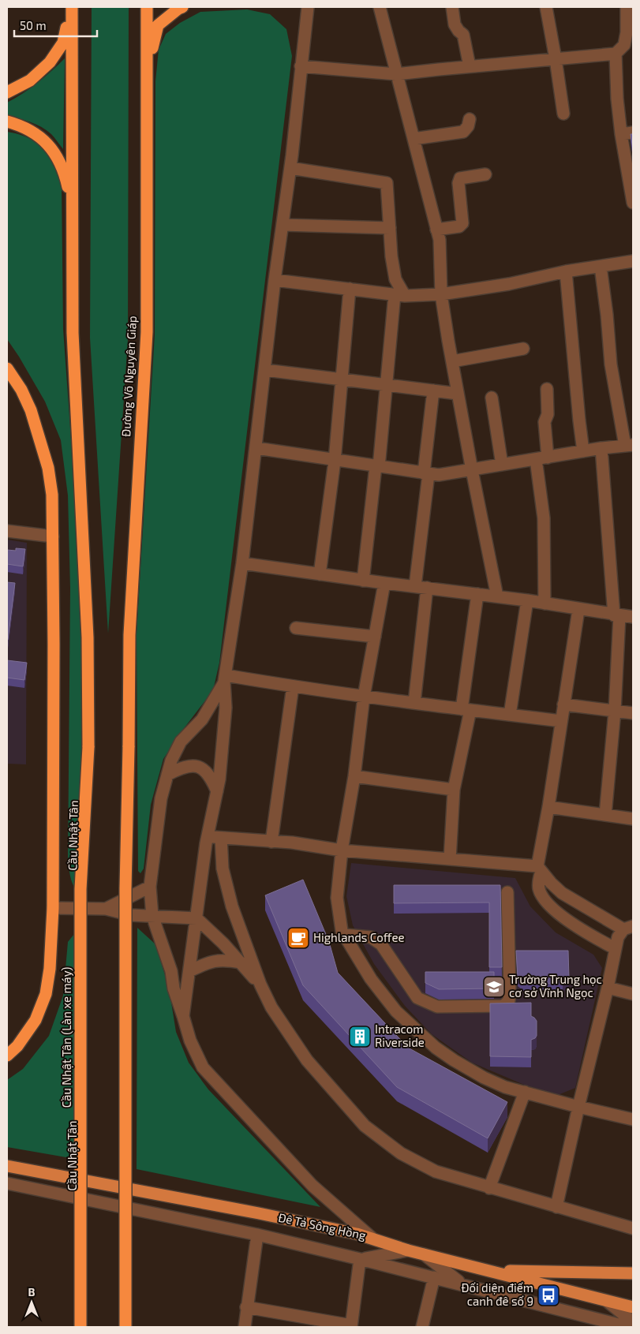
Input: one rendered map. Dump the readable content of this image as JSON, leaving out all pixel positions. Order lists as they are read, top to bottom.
{
  "streets": {
    "highway": ["Đường Võ Nguyên Giáp", "Cầu Nhật Tân", "Cầu Nhật Tân (Làn xe máy)"],
    "main road": ["Đê Tả Sông Hồng"]
  },
  "crossings": [
    ["Cầu Nhật Tân", "Cầu Nhật Tân (Làn xe máy)"]
  ],
  "places": {
    "cafe": ["Highlands Coffee"],
    "school or university": ["Trường Trung học cơ sở Vĩnh Ngọc"],
    "building": ["Intracom Riverside"],
    "bus stop": ["Đối diện điếm canh đê số 9"]
  },
  "scale_bar": "50 m",
  "north": "top"
}
